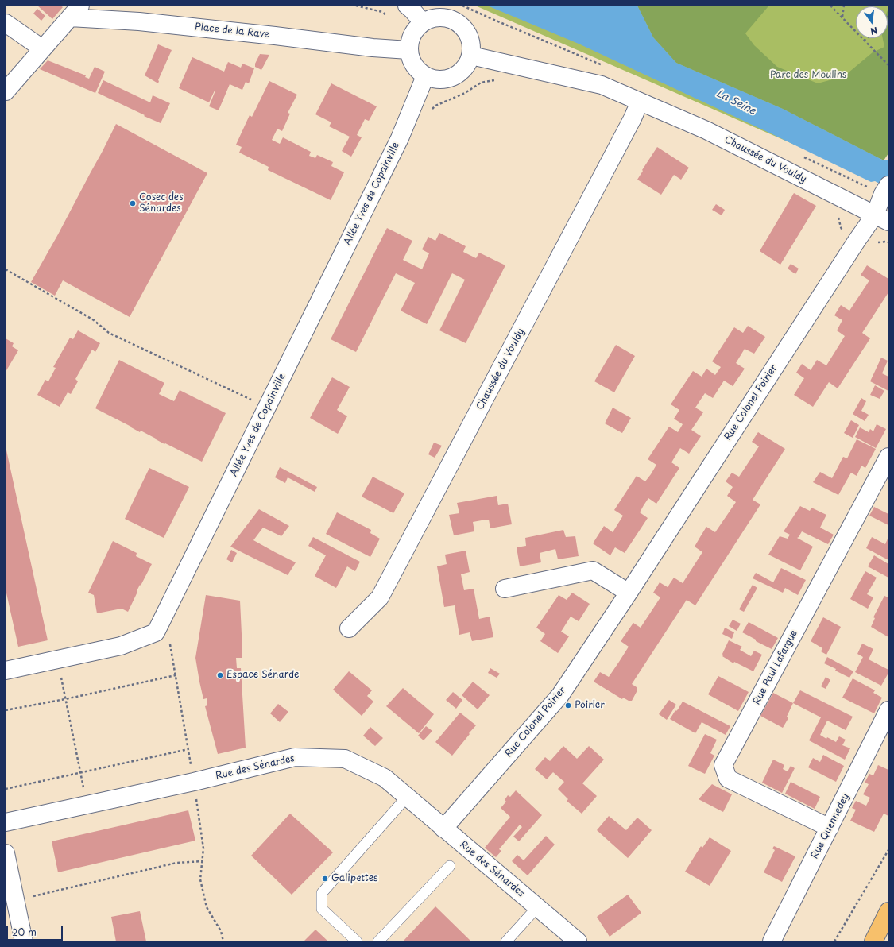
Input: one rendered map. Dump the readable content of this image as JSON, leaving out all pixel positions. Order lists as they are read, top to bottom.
{
  "streets": {
    "street": [
      "Place de la Rave",
      "Chaussée du Vouldy",
      "Allée Yves de Copainville",
      "Rue Colonel Poirier",
      "Rue Paul Lafargue",
      "Rue des Sénardes",
      "Rue Quennedey"
    ]
  },
  "crossings": [
    ["Place de la Rave", "Chaussée du Vouldy"],
    ["Place de la Rave", "Allée Yves de Copainville"],
    ["Chaussée du Vouldy", "Allée Yves de Copainville"],
    ["Chaussée du Vouldy", "Rue Colonel Poirier"],
    ["Rue Colonel Poirier", "Rue des Sénardes"],
    ["Rue Paul Lafargue", "Rue Quennedey"]
  ],
  "water": ["La Seine"],
  "parks": ["Parc des Moulins"],
  "places": [
    "Cosec des Sénardes",
    "Espace Sénarde",
    "Poirier",
    "Galipettes"
  ],
  "scale_bar": "20 m",
  "north": "bottom"
}
